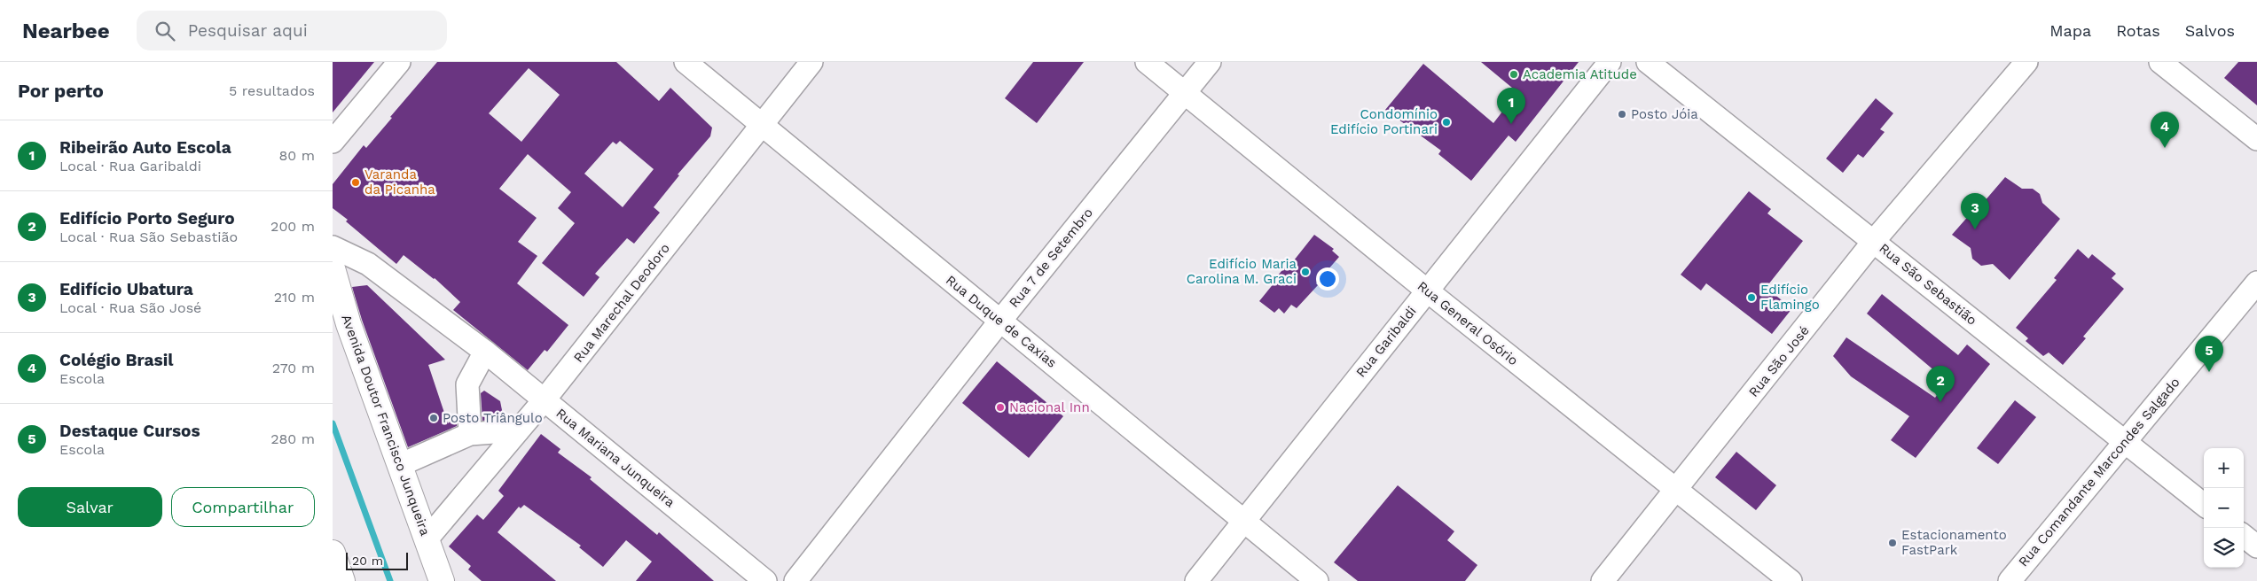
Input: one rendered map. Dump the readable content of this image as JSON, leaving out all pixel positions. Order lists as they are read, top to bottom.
{
  "streets": {
    "main road": ["Avenida Doutor Francisco Junqueira"],
    "street": [
      "Rua 7 de Setembro",
      "Rua São Sebastião",
      "Rua Marechal Deodoro",
      "Rua Duque de Caxias",
      "Rua General Osório",
      "Rua Garibaldi",
      "Rua São José",
      "Rua Mariana Junqueira",
      "Rua Comandante Marcondes Salgado"
    ]
  },
  "crossings": [
    ["Rua 7 de Setembro", "Rua Duque de Caxias"],
    ["Rua 7 de Setembro", "Rua General Osório"],
    ["Rua São Sebastião", "Rua São José"],
    ["Rua São Sebastião", "Rua Comandante Marcondes Salgado"],
    ["Rua Marechal Deodoro", "Rua Duque de Caxias"],
    ["Rua Marechal Deodoro", "Avenida Doutor Francisco Junqueira"],
    ["Rua Marechal Deodoro", "Rua Mariana Junqueira"],
    ["Rua Duque de Caxias", "Rua Garibaldi"],
    ["Rua General Osório", "Rua Garibaldi"],
    ["Rua General Osório", "Rua São José"]
  ],
  "places": [
    "Academia Atitude",
    "Posto Jóia",
    "Condomínio Edifício Portinari",
    "Varanda da Picanha",
    "Edifício Maria Carolina M. Graci",
    "Edifício Flamingo",
    "Nacional Inn",
    "Posto Triângulo",
    "Estacionamento FastPark"
  ],
  "scale_bar": "20 m",
  "page": {
    "header": "Nearbee",
    "search": "Pesquisar aqui",
    "nav": ["Mapa", "Rotas", "Salvos"],
    "heading": ["Por perto", "5 resultados"],
    "pins": [
      "1",
      "4",
      "3",
      "5",
      "2"
    ],
    "list": [
      {
        "mark": "1",
        "name": "Ribeirão Auto Escola",
        "note": "Local · Rua Garibaldi",
        "value": "80 m"
      },
      {
        "mark": "2",
        "name": "Edifício Porto Seguro",
        "note": "Local · Rua São Sebastião",
        "value": "200 m"
      },
      {
        "mark": "3",
        "name": "Edifício Ubatura",
        "note": "Local · Rua São José",
        "value": "210 m"
      },
      {
        "mark": "4",
        "name": "Colégio Brasil",
        "note": "Escola",
        "value": "270 m"
      },
      {
        "mark": "5",
        "name": "Destaque Cursos",
        "note": "Escola",
        "value": "280 m"
      }
    ],
    "map_buttons": ["+", "−"],
    "buttons": ["Salvar", "Compartilhar"],
    "scale": "20 m"
  }
}
